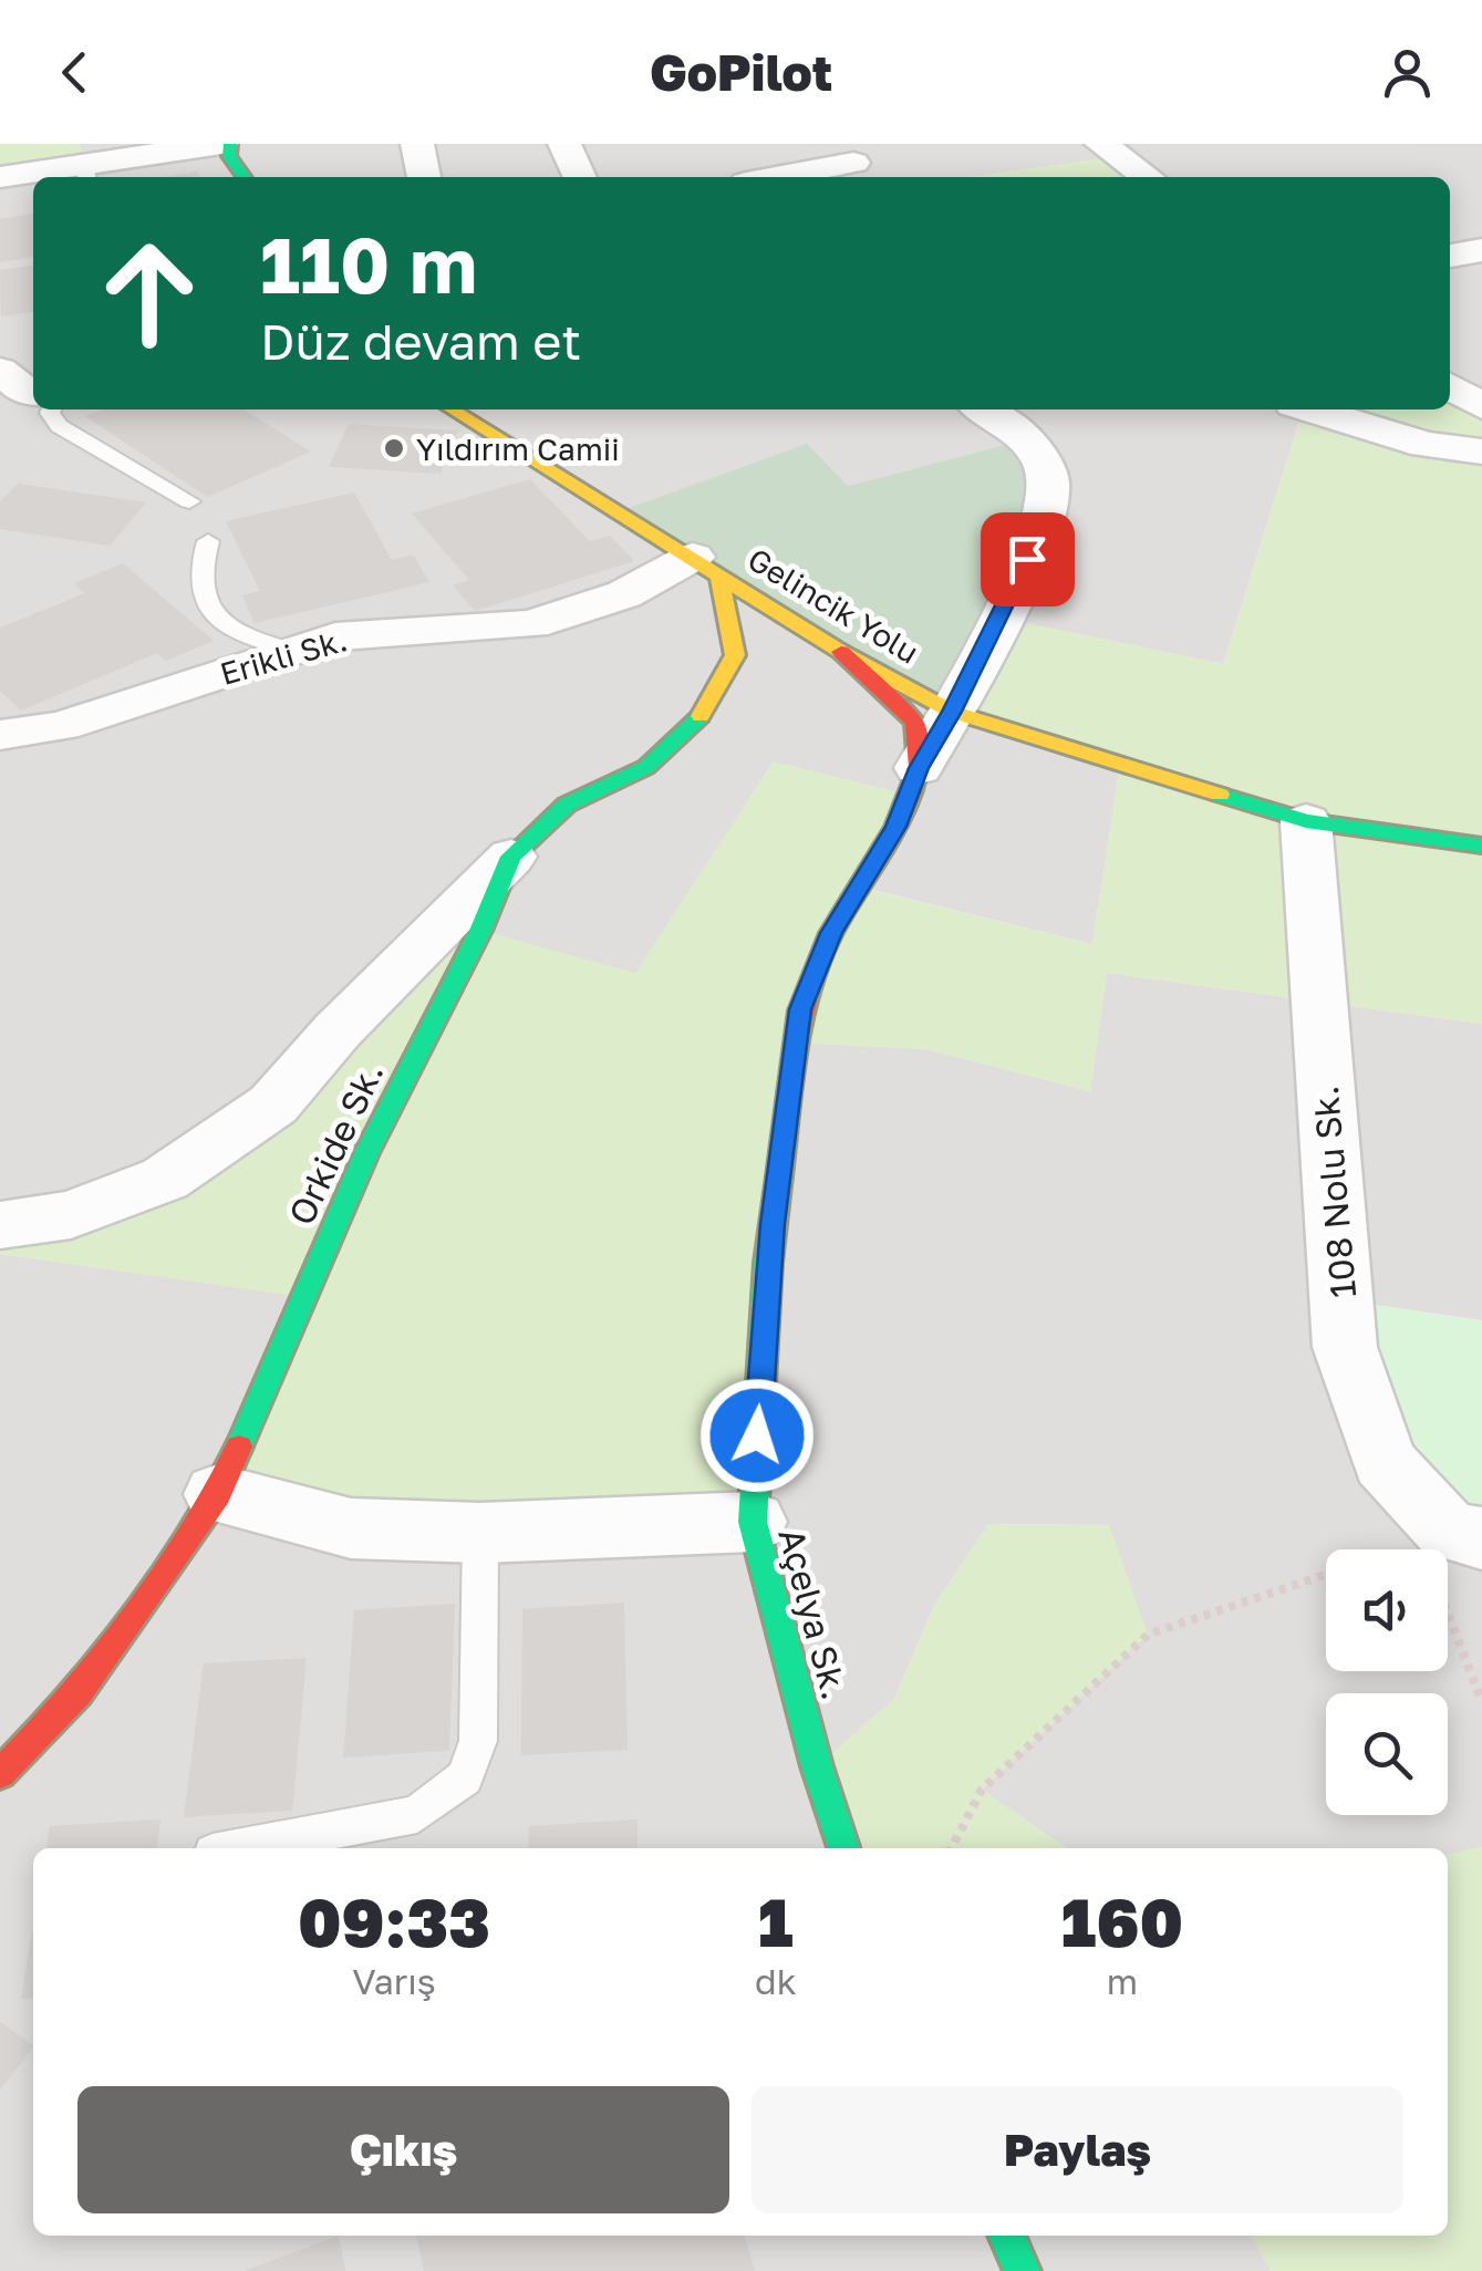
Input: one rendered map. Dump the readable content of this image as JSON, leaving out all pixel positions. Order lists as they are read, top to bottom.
{
  "streets": {
    "street": [
      "Gelincik Yolu",
      "Erikli Sk.",
      "Orkide Sk.",
      "108 Nolu Sk.",
      "Açelya Sk."
    ]
  },
  "crossings": [
    ["Gelincik Yolu", "Erikli Sk."],
    ["Gelincik Yolu", "Orkide Sk."],
    ["Gelincik Yolu", "108 Nolu Sk."],
    ["Erikli Sk.", "Orkide Sk."]
  ],
  "places": ["Yıldırım Camii"],
  "page": {
    "header": "GoPilot",
    "turn": ["110 m", "Düz devam et"],
    "eta": [
      "09:33",
      "Varış",
      "1",
      "dk",
      "160",
      "m"
    ],
    "buttons": ["Çıkış", "Paylaş"]
  }
}
